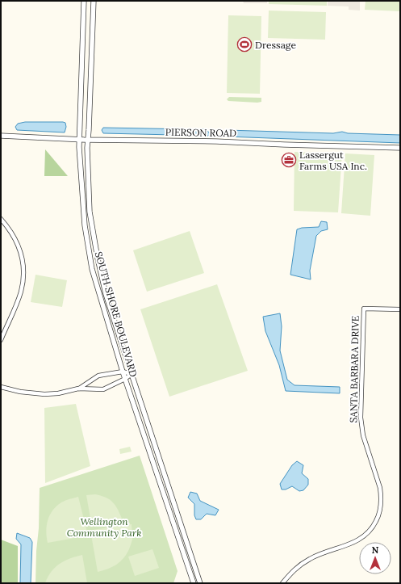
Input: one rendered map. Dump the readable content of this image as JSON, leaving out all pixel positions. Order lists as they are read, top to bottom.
{
  "streets": {
    "street": ["PIERSON ROAD", "SOUTH SHORE BOULEVARD", "SANTA BARBARA DRIVE"]
  },
  "crossings": [
    ["PIERSON ROAD", "SOUTH SHORE BOULEVARD"]
  ],
  "parks": ["Wellington Community Park"],
  "places": {
    "sports": ["Dressage"],
    "office": ["Lassergut Farms USA Inc."]
  },
  "north": "top"
}
